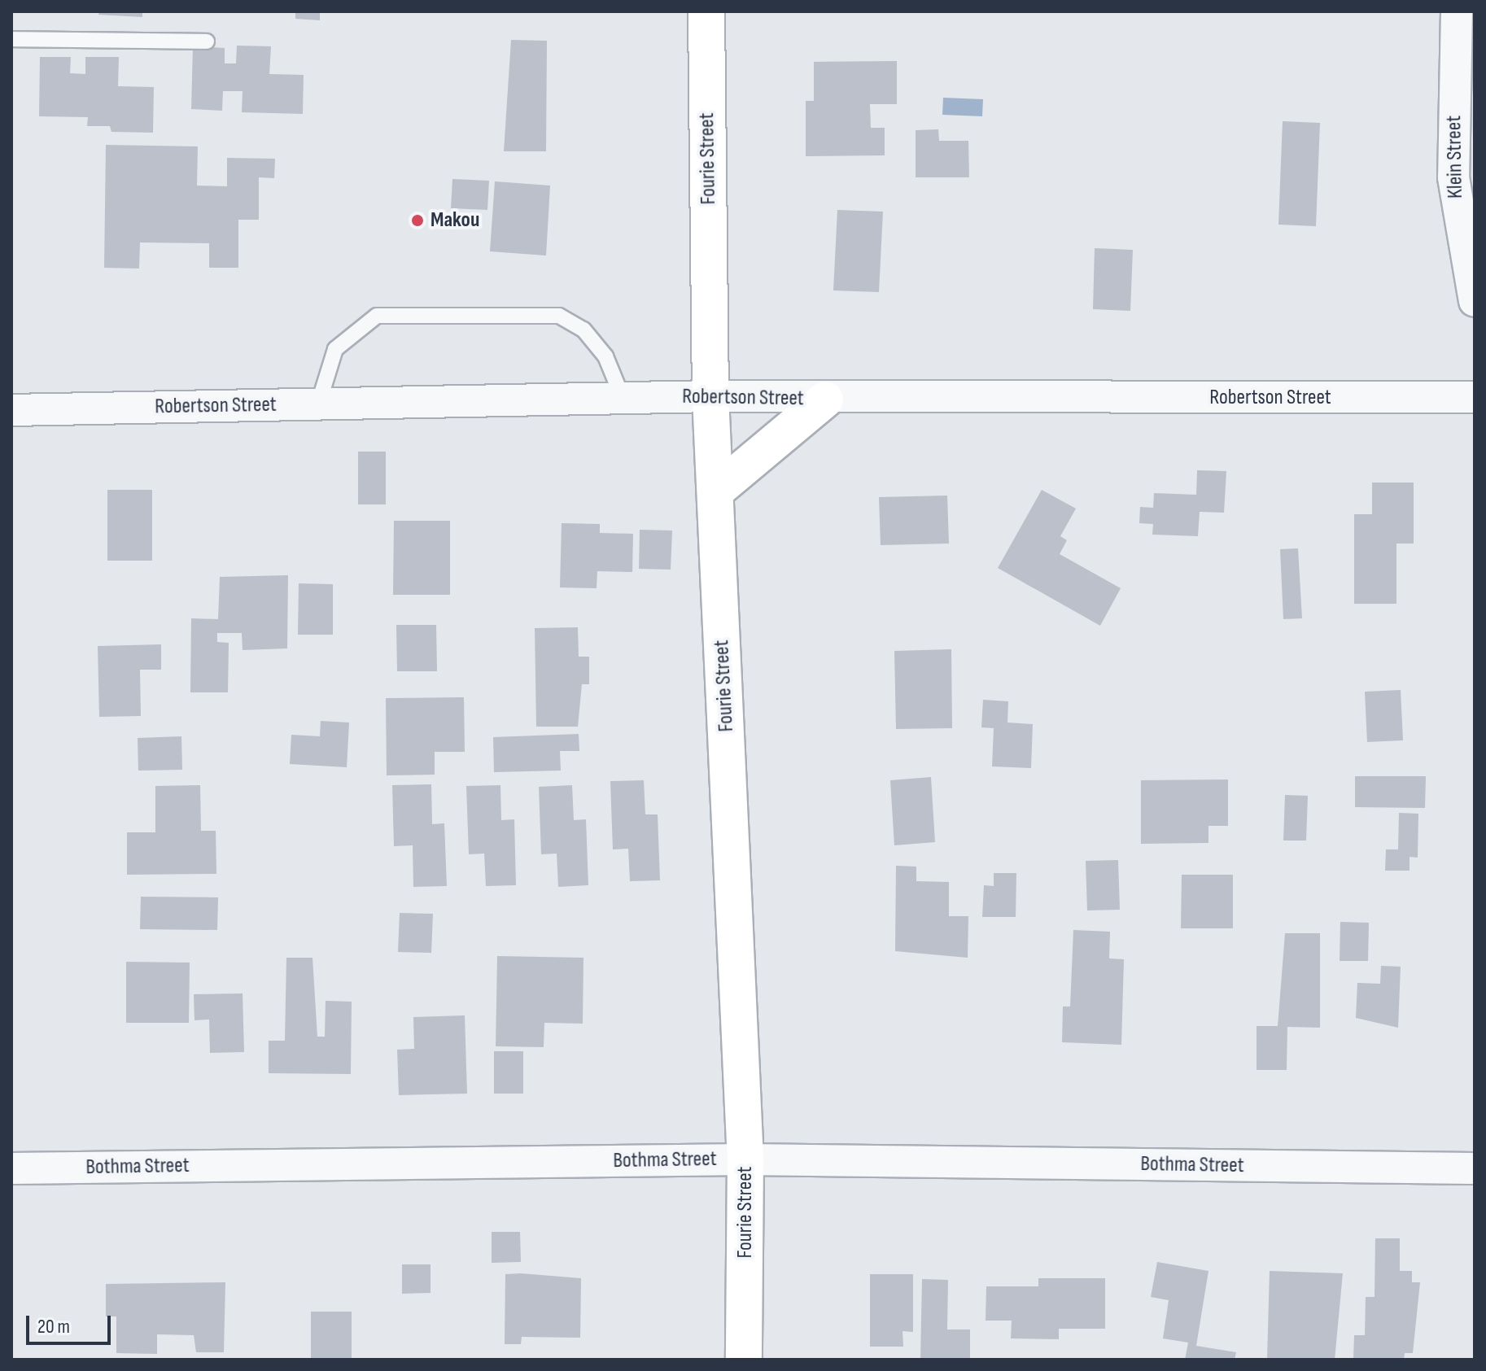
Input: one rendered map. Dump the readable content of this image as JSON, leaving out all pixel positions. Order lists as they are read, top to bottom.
{
  "streets": {
    "highway": ["Fourie Street"],
    "street": ["Klein Street", "Robertson Street", "Bothma Street"]
  },
  "crossings": [
    ["Fourie Street", "Robertson Street"],
    ["Fourie Street", "Bothma Street"]
  ],
  "places": ["Makou"],
  "scale_bar": "20 m"
}
